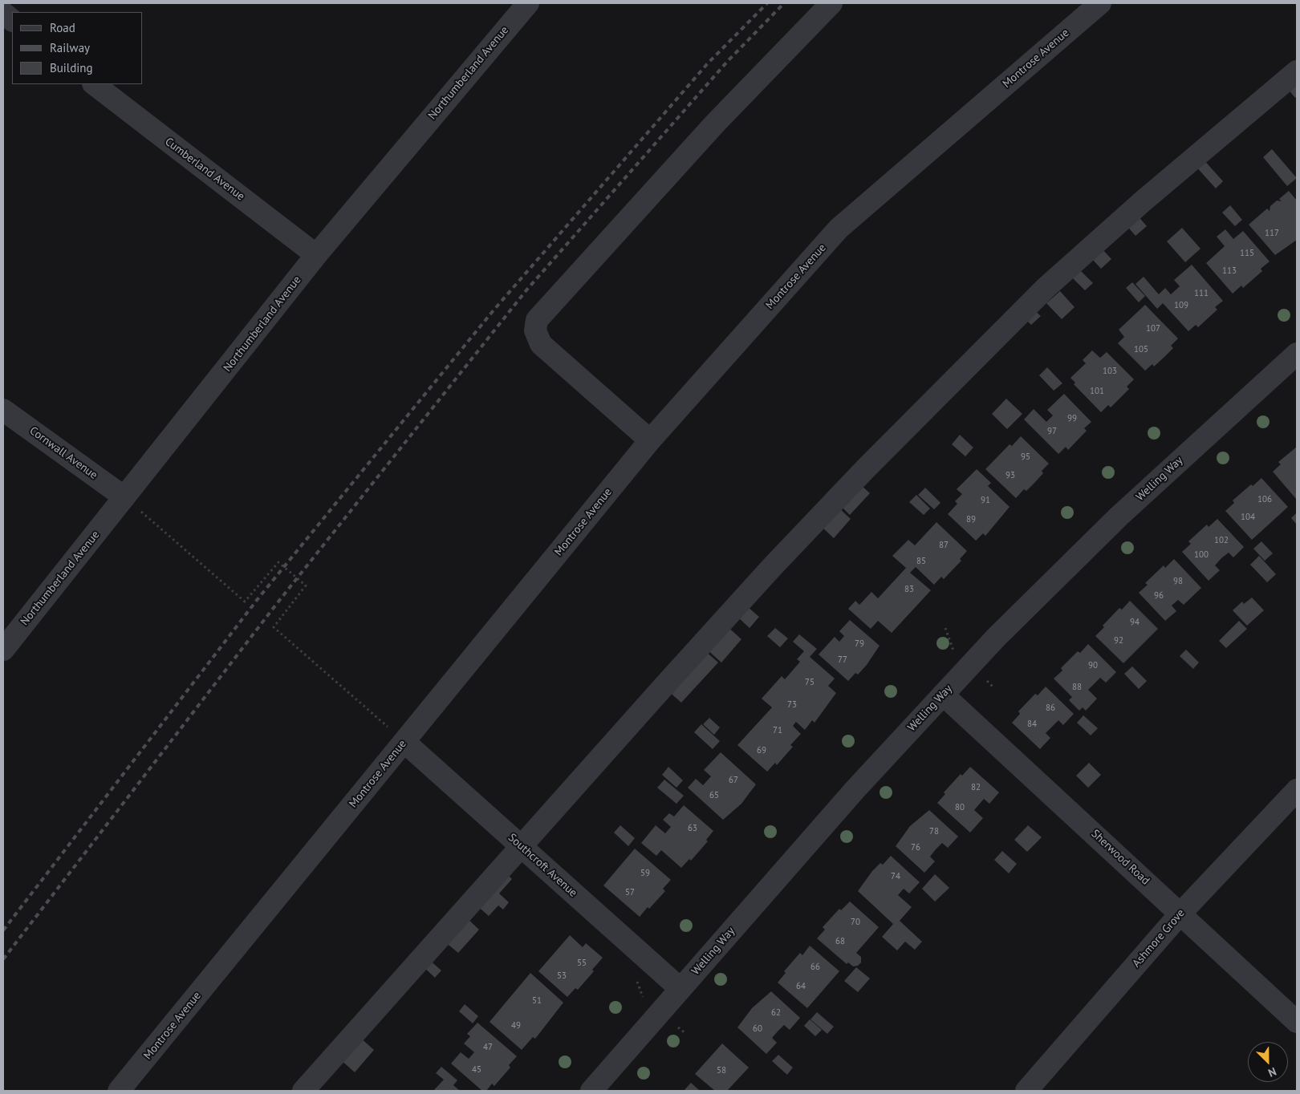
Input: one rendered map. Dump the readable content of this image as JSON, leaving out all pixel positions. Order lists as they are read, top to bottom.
{
  "streets": {
    "street": [
      "Montrose Avenue",
      "Northumberland Avenue",
      "Cumberland Avenue",
      "Cornwall Avenue",
      "Welling Way",
      "Sherwood Road",
      "Southcroft Avenue",
      "Ashmore Grove"
    ]
  },
  "crossings": [
    ["Montrose Avenue", "Southcroft Avenue"],
    ["Northumberland Avenue", "Cumberland Avenue"],
    ["Northumberland Avenue", "Cornwall Avenue"],
    ["Welling Way", "Sherwood Road"],
    ["Welling Way", "Southcroft Avenue"],
    ["Sherwood Road", "Ashmore Grove"]
  ],
  "house_numbers": [
    "117",
    "115",
    "113",
    "111",
    "109",
    "107",
    "105",
    "103",
    "101",
    "99",
    "97",
    "95",
    "93",
    "106",
    "91",
    "104",
    "89",
    "102",
    "87",
    "100",
    "85",
    "98",
    "83",
    "96",
    "94",
    "92",
    "79",
    "77",
    "90",
    "75",
    "88",
    "73",
    "86",
    "84",
    "71",
    "69",
    "67",
    "82",
    "65",
    "80",
    "63",
    "78",
    "76",
    "59",
    "74",
    "57",
    "70",
    "68",
    "55",
    "66",
    "53",
    "64",
    "51",
    "62",
    "49",
    "60",
    "47",
    "45",
    "58"
  ],
  "legend": ["Road", "Railway", "Building"],
  "north": "bottom right"
}
